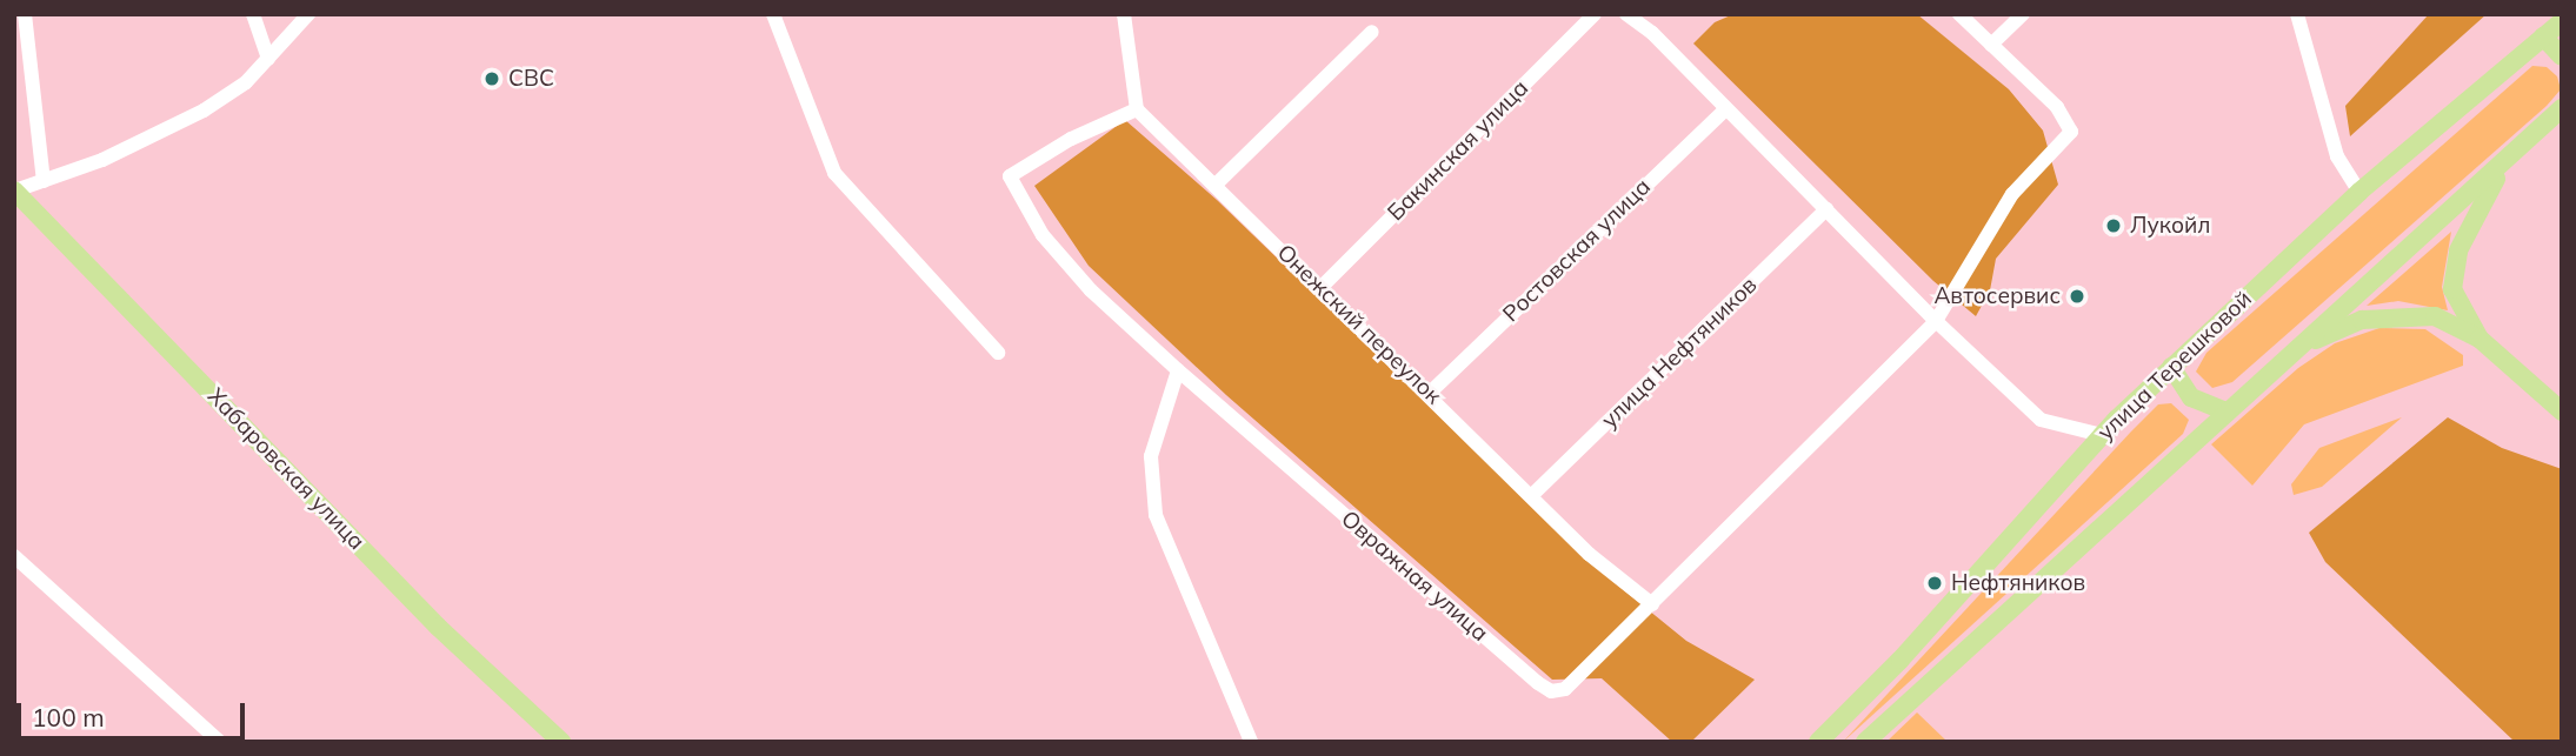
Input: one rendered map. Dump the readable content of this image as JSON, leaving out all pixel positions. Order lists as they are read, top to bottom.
{
  "streets": {
    "main road": ["улица Терешковой", "Хабаровская улица"],
    "street": [
      "Бакинская улица",
      "Ростовская улица",
      "Онежский переулок",
      "улица Нефтяников",
      "Овражная улица"
    ]
  },
  "crossings": [
    ["Бакинская улица", "Онежский переулок"],
    ["Ростовская улица", "Онежский переулок"],
    ["Онежский переулок", "улица Нефтяников"],
    ["Онежский переулок", "Овражная улица"]
  ],
  "places": [
    "СВС",
    "Лукойл",
    "Автосервис",
    "Нефтяников"
  ],
  "scale_bar": "100 m"
}
